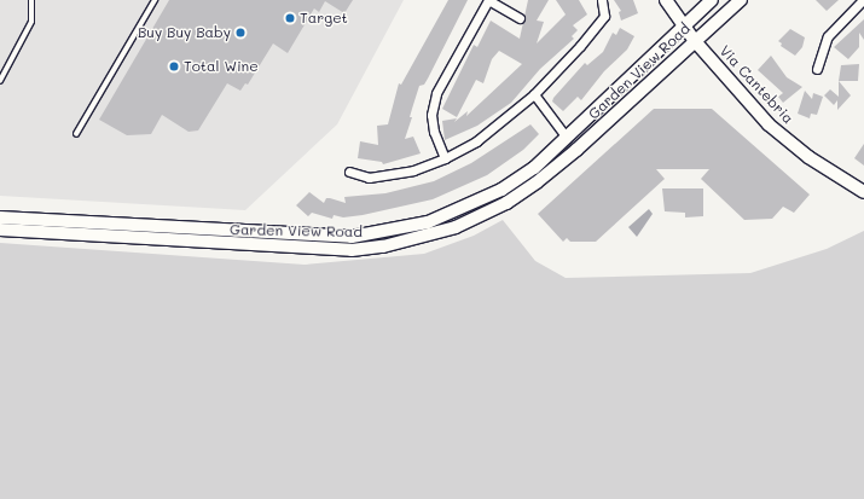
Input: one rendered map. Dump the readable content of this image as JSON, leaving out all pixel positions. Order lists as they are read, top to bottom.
{
  "streets": {
    "main road": ["Garden View Road", "Via Cantebria"]
  },
  "crossings": [
    ["Garden View Road", "Via Cantebria"]
  ],
  "places": ["Target", "Buy Buy Baby", "Total Wine"]
}
